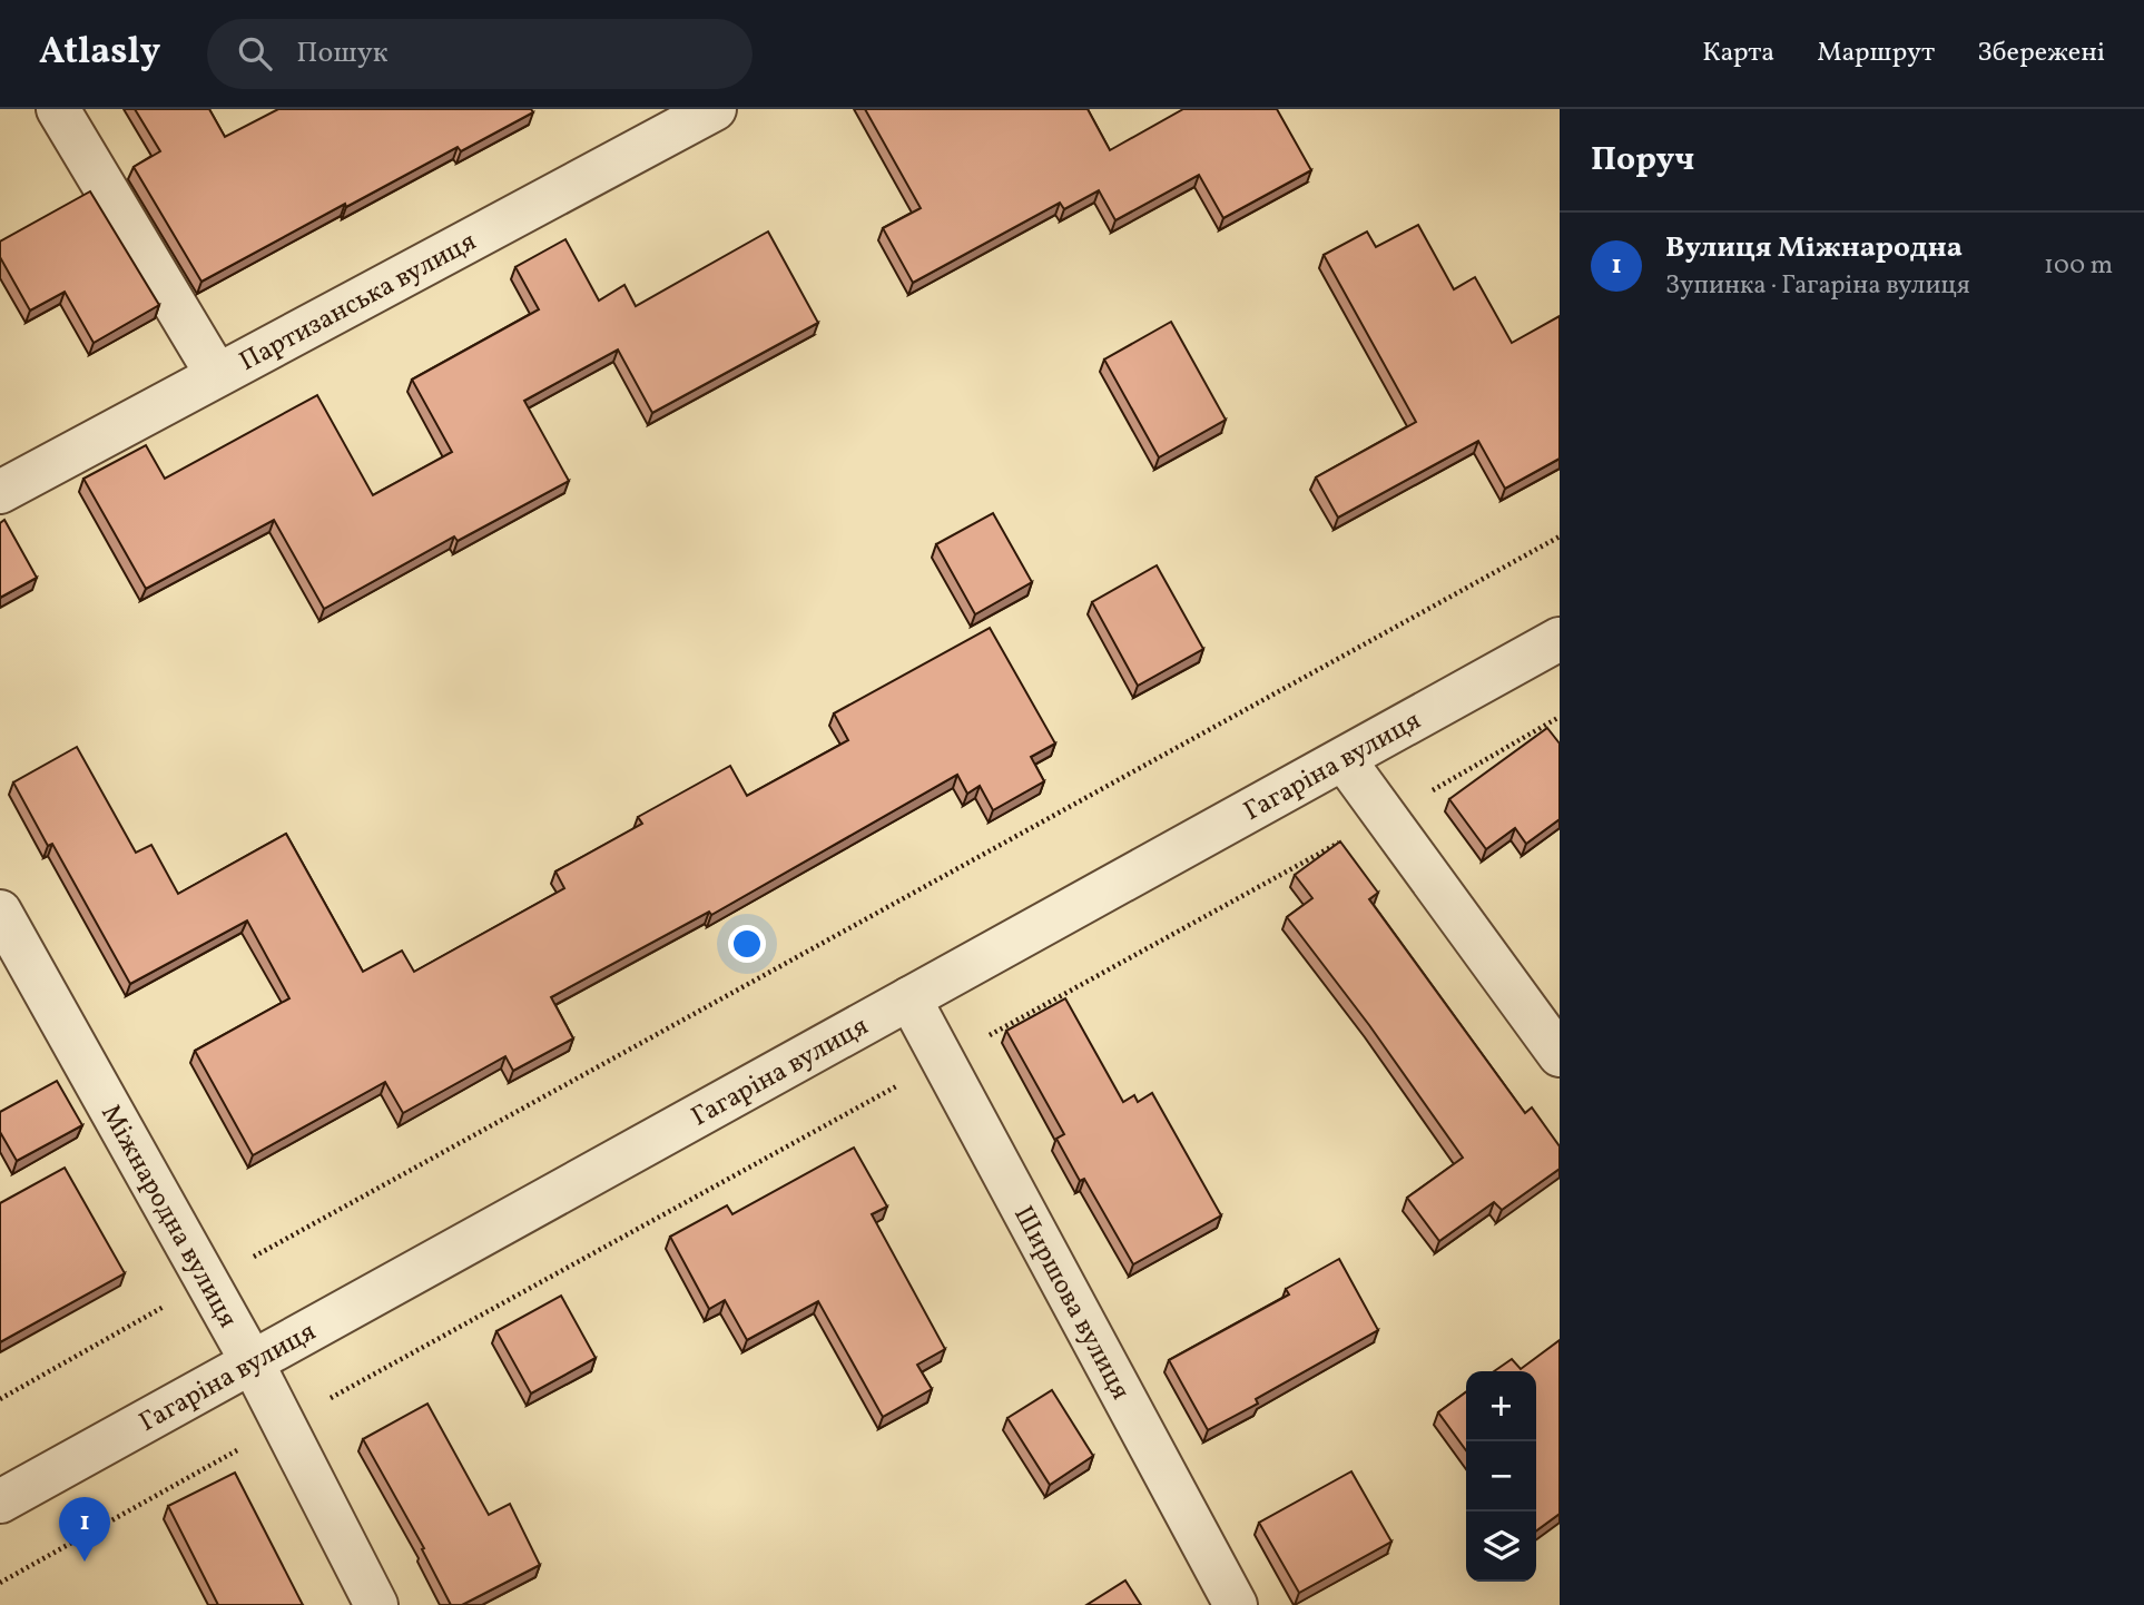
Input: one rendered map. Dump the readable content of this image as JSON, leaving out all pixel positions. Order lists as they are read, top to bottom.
{
  "streets": {
    "street": [
      "Партизанська вулиця",
      "Гагаріна вулиця",
      "Міжнародна вулиця",
      "Ширшова вулиця"
    ]
  },
  "crossings": [
    ["Гагаріна вулиця", "Міжнародна вулиця"],
    ["Гагаріна вулиця", "Ширшова вулиця"]
  ],
  "page": {
    "header": "Atlasly",
    "search": "Пошук",
    "nav": ["Карта", "Маршрут", "Збережені"],
    "heading": "Поруч",
    "list": [
      {
        "mark": "1",
        "name": "Вулиця Міжнародна",
        "note": "Зупинка · Гагаріна вулиця",
        "value": "100 m"
      }
    ],
    "map_buttons": ["+", "−"],
    "pins": "1"
  }
}
